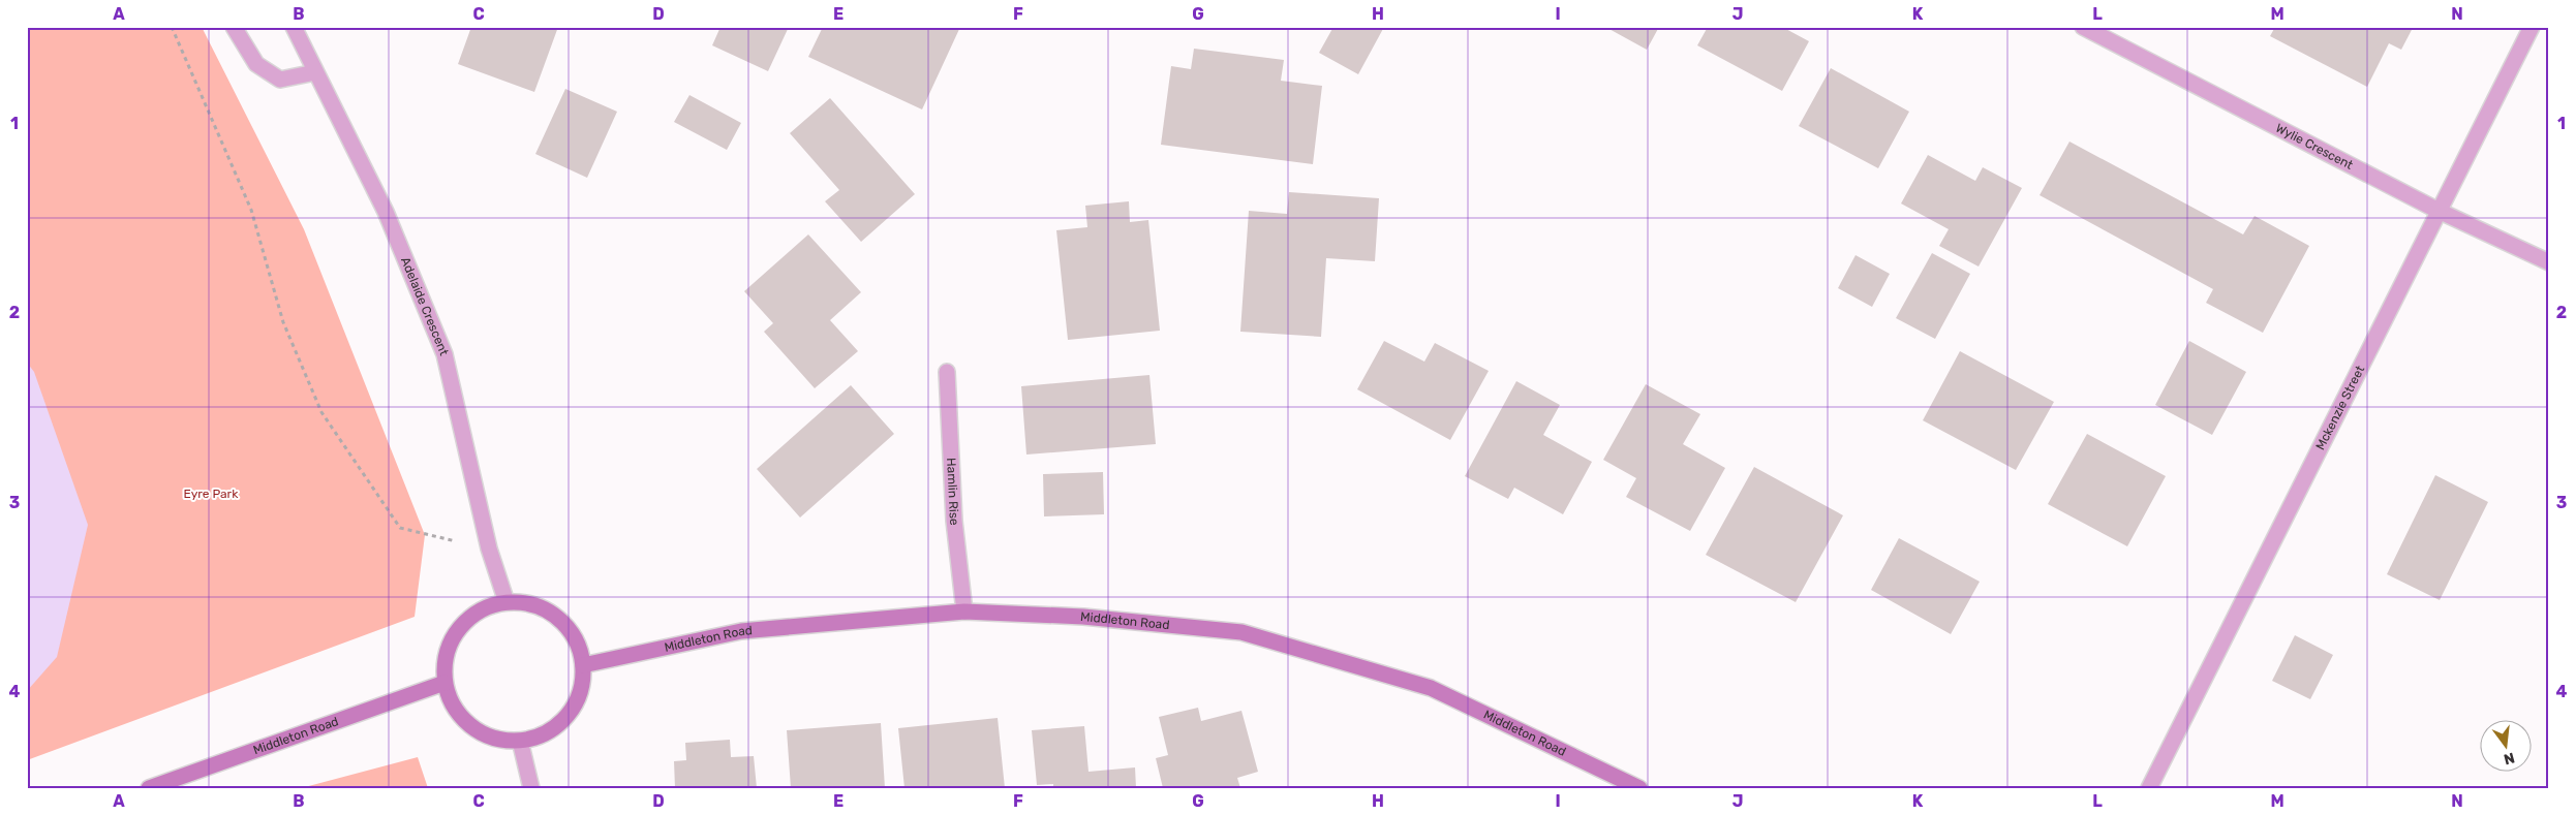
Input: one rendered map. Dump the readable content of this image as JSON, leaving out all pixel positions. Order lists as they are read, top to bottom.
{
  "streets": {
    "main road": ["Middleton Road"],
    "street": [
      "Wylie Crescent",
      "Adelaide Crescent",
      "Mckenzie Street",
      "Hamlin Rise"
    ]
  },
  "crossings": [
    ["Wylie Crescent", "Mckenzie Street"],
    ["Adelaide Crescent", "Middleton Road"],
    ["Hamlin Rise", "Middleton Road"]
  ],
  "parks": ["Eyre Park"],
  "north": "bottom",
  "grid": {
    "columns": [
      "A",
      "B",
      "C",
      "D",
      "E",
      "F",
      "G",
      "H",
      "I",
      "J",
      "K",
      "L",
      "M",
      "N"
    ],
    "rows": [
      "1",
      "2",
      "3",
      "4"
    ]
  }
}
